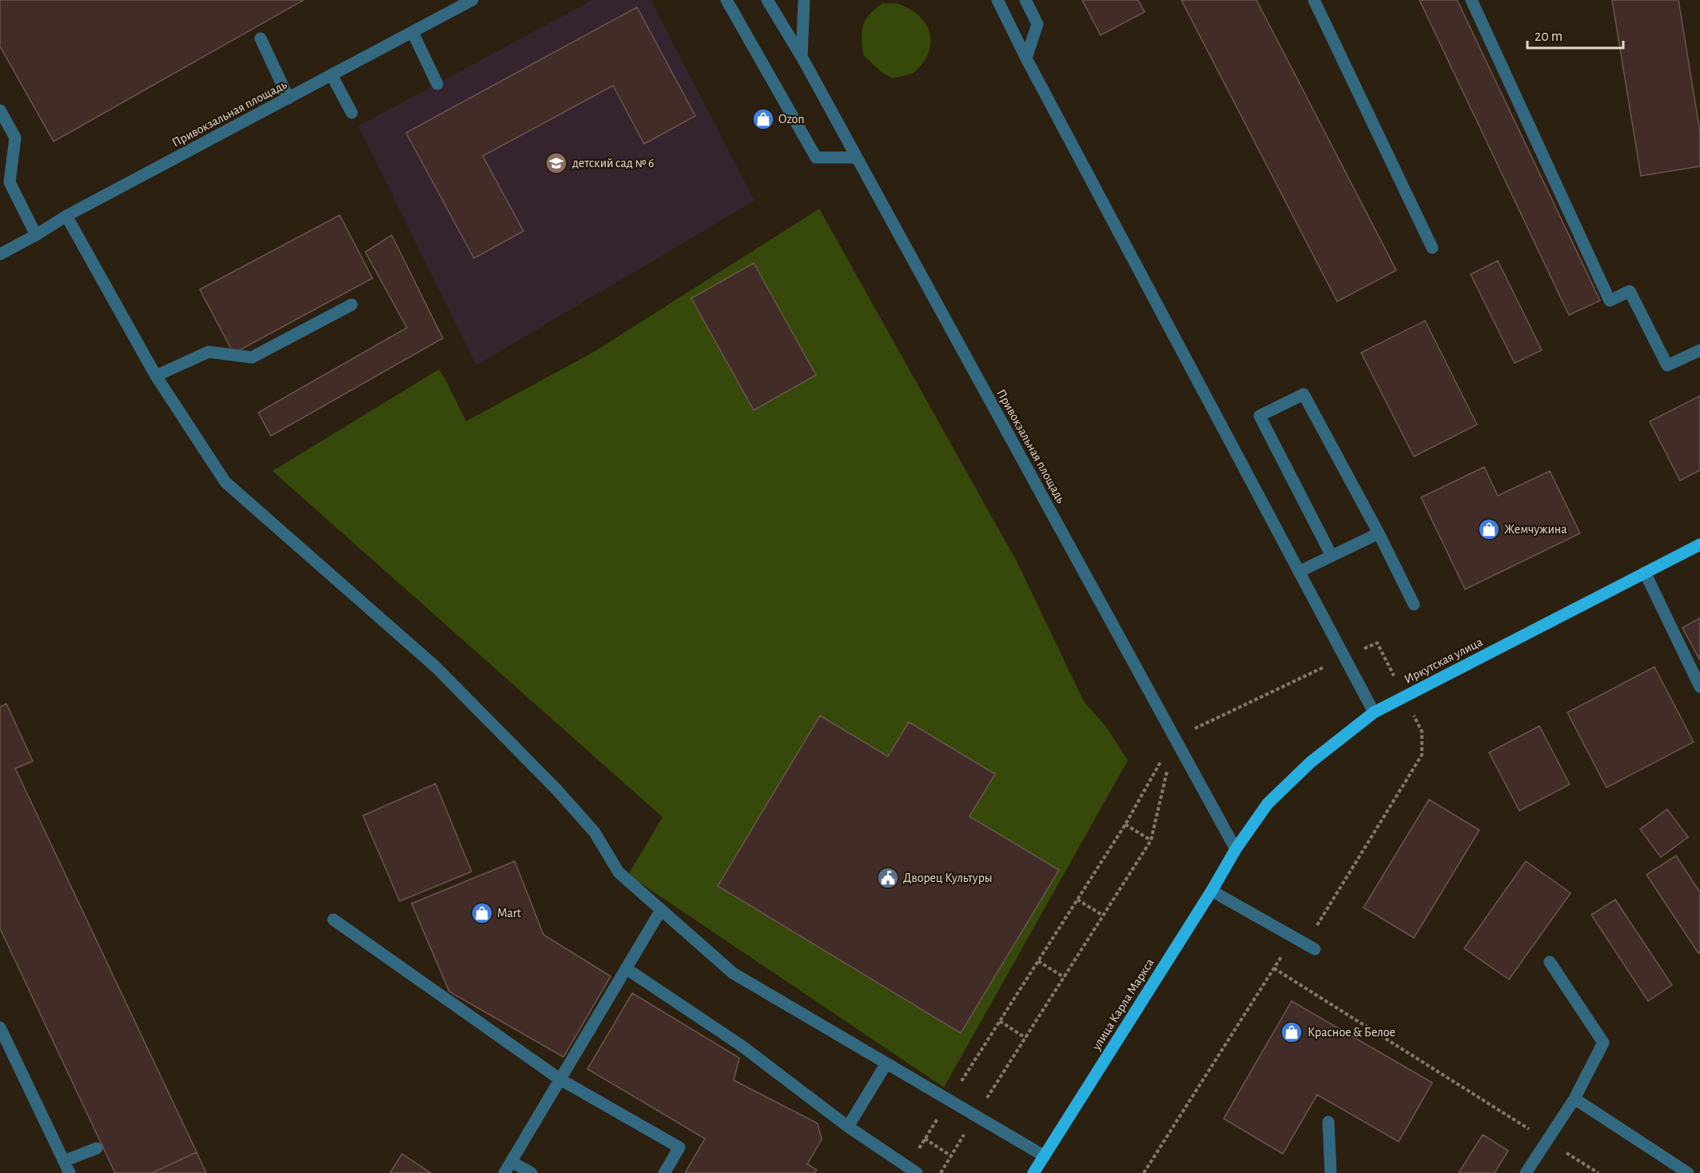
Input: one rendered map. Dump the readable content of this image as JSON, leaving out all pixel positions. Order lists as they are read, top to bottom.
{
  "streets": {
    "main road": ["Иркутская улица", "улица Карла Маркса"],
    "street": ["Привокзальная площадь"]
  },
  "crossings": [
    ["Привокзальная площадь", "Иркутская улица"],
    ["Привокзальная площадь", "улица Карла Маркса"],
    ["Иркутская улица", "улица Карла Маркса"]
  ],
  "places": {
    "shop": [
      "Ozon",
      "Жемчужина",
      "Mart",
      "Красное & Белое"
    ],
    "school or university": ["детский сад № 6"],
    "public building": ["Дворец Культуры"]
  },
  "scale_bar": "20 m"
}
